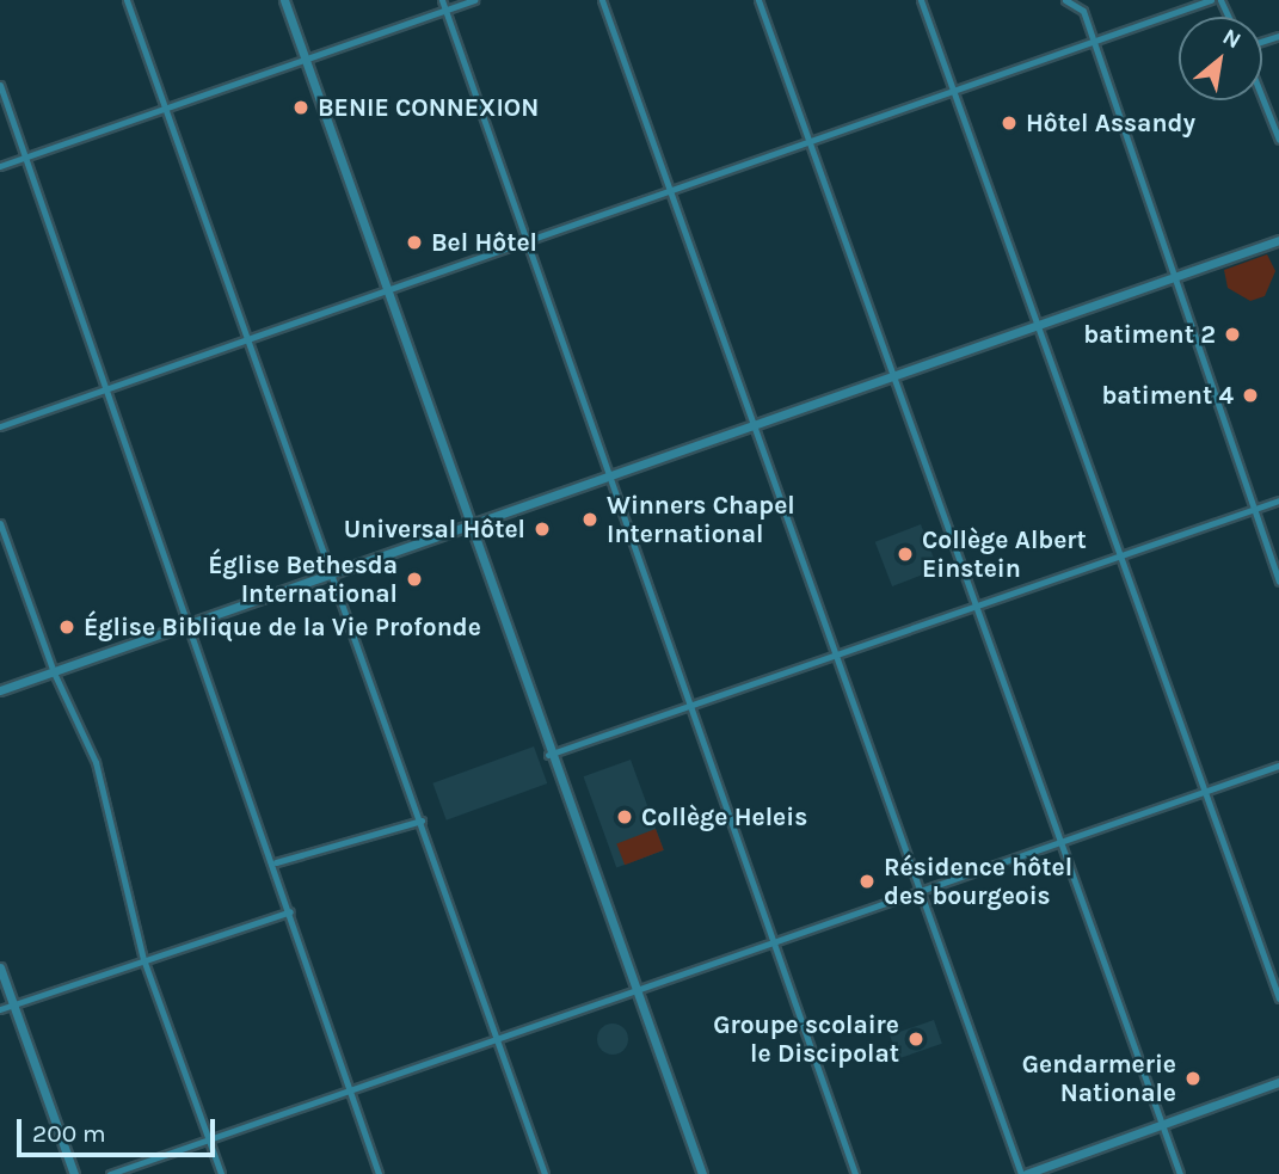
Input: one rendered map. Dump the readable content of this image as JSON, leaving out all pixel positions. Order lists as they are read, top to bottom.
{
  "places": [
    "BENIE CONNEXION",
    "Hôtel Assandy",
    "Bel Hôtel",
    "batiment 2",
    "batiment 4",
    "Winners Chapel International",
    "Universal Hôtel",
    "Collège Albert Einstein",
    "Église Bethesda International",
    "Église Biblique de la Vie Profonde",
    "Collège Heleis",
    "Résidence hôtel des bourgeois",
    "Groupe scolaire le Discipolat",
    "Gendarmerie Nationale"
  ],
  "scale_bar": "200 m",
  "north": "top right"
}
